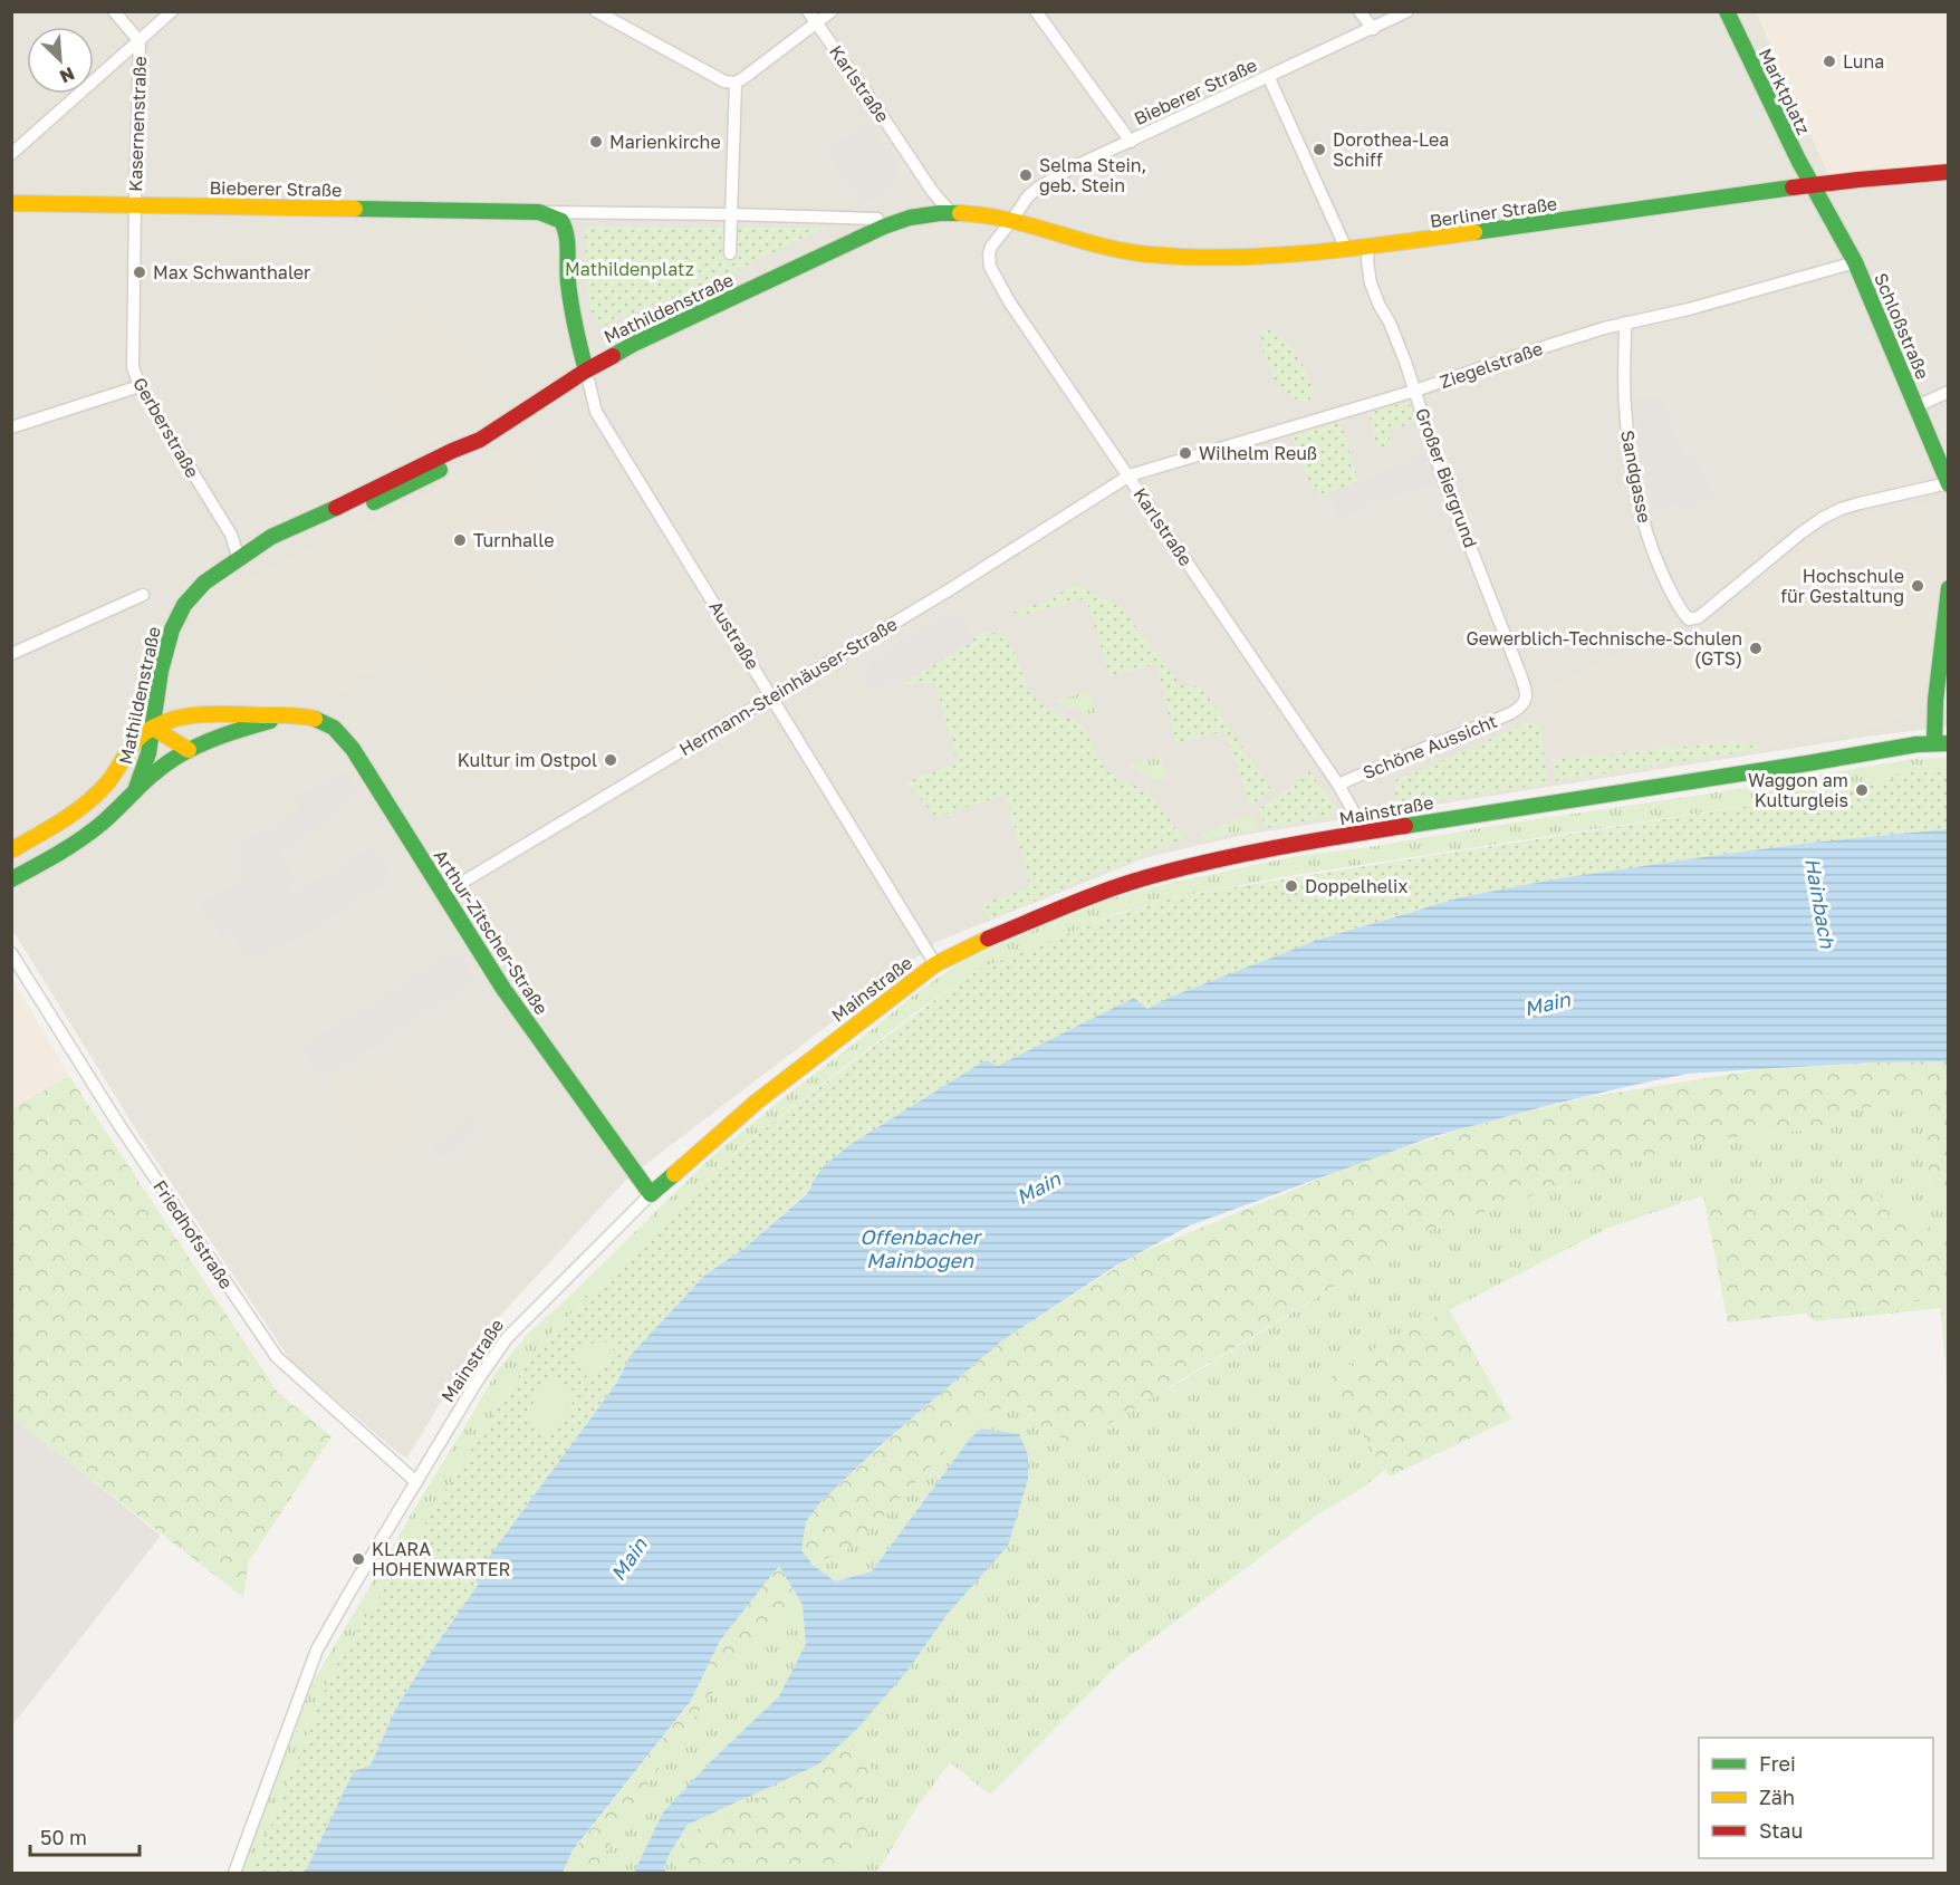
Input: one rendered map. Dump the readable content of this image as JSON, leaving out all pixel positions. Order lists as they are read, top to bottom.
{
  "streets": {
    "main road": [
      "Bieberer Straße",
      "Marktplatz",
      "Berliner Straße",
      "Mathildenstraße",
      "Schloßstraße",
      "Mainstraße",
      "Arthur-Zitscher-Straße"
    ],
    "street": [
      "Karlstraße",
      "Kasernenstraße",
      "Ziegelstraße",
      "Gerberstraße",
      "Sandgasse",
      "Großer Biergrund",
      "Austraße",
      "Hermann-Steinhäuser-Straße",
      "Schöne Aussicht",
      "Friedhofstraße"
    ]
  },
  "crossings": [
    ["Karlstraße", "Bieberer Straße"],
    ["Karlstraße", "Ziegelstraße"],
    ["Karlstraße", "Hermann-Steinhäuser-Straße"],
    ["Karlstraße", "Schöne Aussicht"],
    ["Karlstraße", "Mainstraße"],
    ["Bieberer Straße", "Kasernenstraße"],
    ["Bieberer Straße", "Berliner Straße"],
    ["Bieberer Straße", "Mathildenstraße"],
    ["Bieberer Straße", "Gerberstraße"],
    ["Bieberer Straße", "Austraße"],
    ["Marktplatz", "Berliner Straße"],
    ["Marktplatz", "Schloßstraße"],
    ["Kasernenstraße", "Gerberstraße"],
    ["Berliner Straße", "Schloßstraße"],
    ["Berliner Straße", "Großer Biergrund"],
    ["Mathildenstraße", "Gerberstraße"],
    ["Mathildenstraße", "Austraße"],
    ["Mathildenstraße", "Arthur-Zitscher-Straße"],
    ["Schloßstraße", "Ziegelstraße"],
    ["Schloßstraße", "Sandgasse"],
    ["Ziegelstraße", "Sandgasse"],
    ["Ziegelstraße", "Großer Biergrund"],
    ["Ziegelstraße", "Hermann-Steinhäuser-Straße"],
    ["Großer Biergrund", "Schöne Aussicht"],
    ["Austraße", "Hermann-Steinhäuser-Straße"],
    ["Austraße", "Mainstraße"],
    ["Hermann-Steinhäuser-Straße", "Arthur-Zitscher-Straße"],
    ["Mainstraße", "Arthur-Zitscher-Straße"],
    ["Mainstraße", "Friedhofstraße"]
  ],
  "water": ["Hainbach", "Main", "Offenbacher Mainbogen"],
  "parks": ["Mathildenplatz"],
  "places": [
    "Luna",
    "Marienkirche",
    "Dorothea-Lea Schiff",
    "Selma Stein, geb. Stein",
    "Max Schwanthaler",
    "Wilhelm Reuß",
    "Turnhalle",
    "Hochschule für Gestaltung",
    "Gewerblich-Technische-Schulen (GTS)",
    "Kultur im Ostpol",
    "Waggon am Kulturgleis",
    "Doppelhelix",
    "KLARA HOHENWARTER"
  ],
  "legend": ["Frei", "Zäh", "Stau"],
  "scale_bar": "50 m",
  "north": "bottom right"
}
